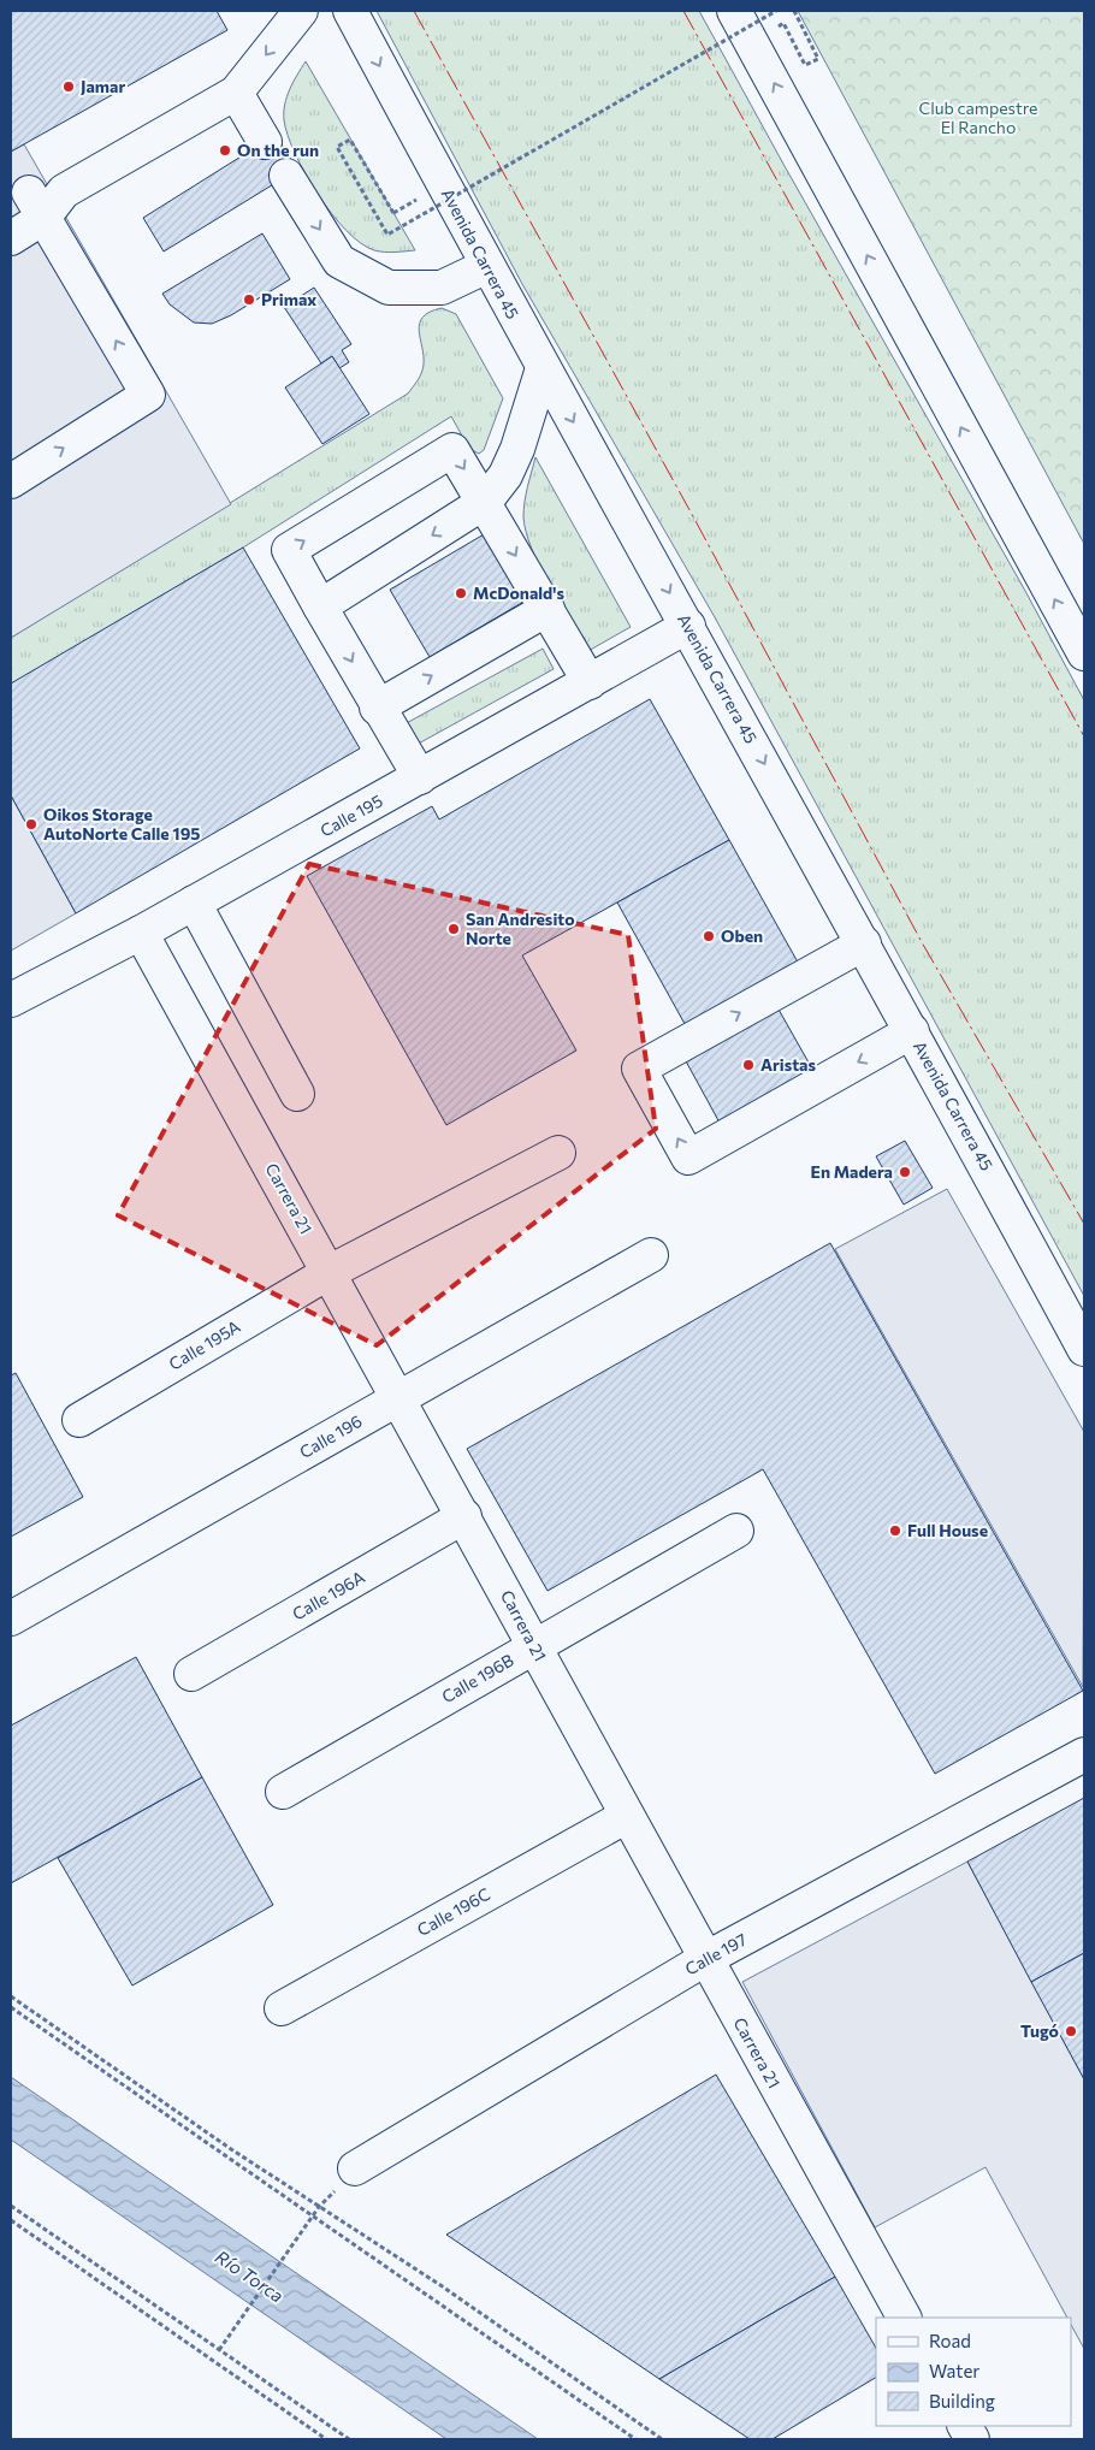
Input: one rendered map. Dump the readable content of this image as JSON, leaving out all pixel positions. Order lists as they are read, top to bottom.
{
  "streets": {
    "main road": [
      "Avenida Carrera 45",
      "Calle 195",
      "Carrera 21",
      "Calle 195A",
      "Calle 196",
      "Calle 196A",
      "Calle 196B",
      "Calle 196C",
      "Calle 197"
    ]
  },
  "crossings": [
    ["Avenida Carrera 45", "Calle 195"],
    ["Calle 195", "Carrera 21"],
    ["Carrera 21", "Calle 195A"],
    ["Carrera 21", "Calle 196"],
    ["Carrera 21", "Calle 196A"],
    ["Carrera 21", "Calle 196B"],
    ["Carrera 21", "Calle 196C"],
    ["Carrera 21", "Calle 197"]
  ],
  "one_way": ["Avenida Carrera 45"],
  "water": ["Río Torca"],
  "parks": ["Club campestre El Rancho"],
  "places": [
    "Jamar",
    "On the run",
    "Primax",
    "McDonald's",
    "Oikos Storage AutoNorte Calle 195",
    "San Andresito Norte",
    "Oben",
    "Aristas",
    "En Madera",
    "Full House",
    "Tugó"
  ],
  "legend": ["Road", "Water", "Building"]
}
